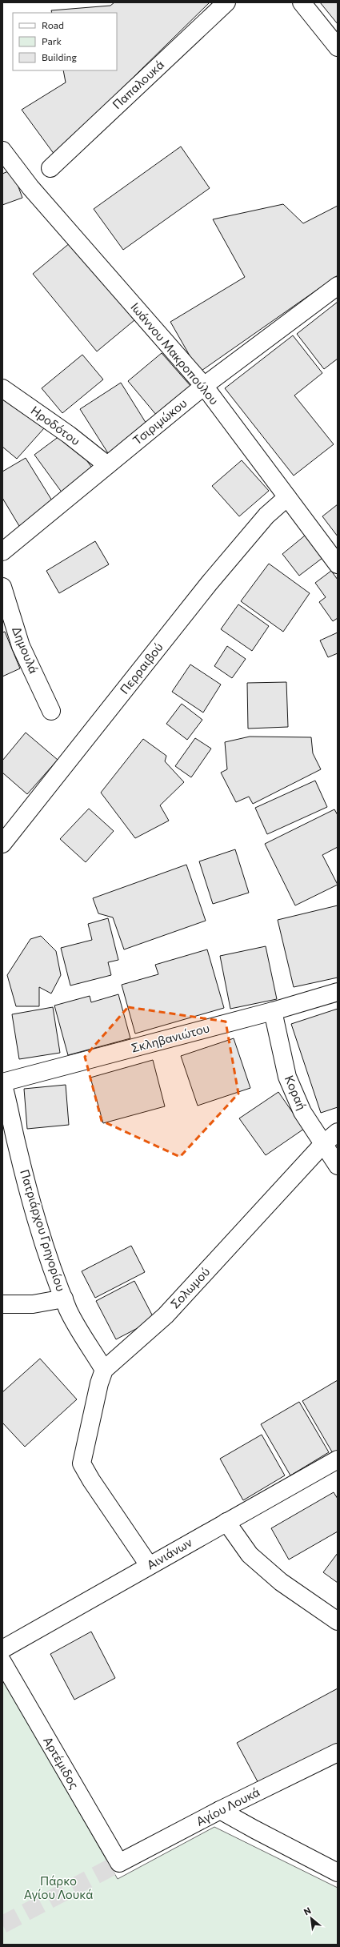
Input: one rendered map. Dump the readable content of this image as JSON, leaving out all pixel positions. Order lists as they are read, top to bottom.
{
  "streets": {
    "street": [
      "Παπαλουκά",
      "Ιωάννου Μακροπούλου",
      "Τσιριμώκου",
      "Ηροδότου",
      "Δημουλά",
      "Περραιβού",
      "Σκληβανιώτου",
      "Κοραή",
      "Πατριάρχου Γρηγορίου",
      "Σολωμού",
      "Αινιάνων",
      "Αρτέμιδος",
      "Αγίου Λουκά"
    ]
  },
  "crossings": [
    ["Ιωάννου Μακροπούλου", "Τσιριμώκου"],
    ["Ιωάννου Μακροπούλου", "Περραιβού"],
    ["Τσιριμώκου", "Ηροδότου"],
    ["Σκληβανιώτου", "Κοραή"],
    ["Σκληβανιώτου", "Πατριάρχου Γρηγορίου"],
    ["Κοραή", "Σολωμού"],
    ["Πατριάρχου Γρηγορίου", "Σολωμού"],
    ["Σολωμού", "Αινιάνων"],
    ["Αρτέμιδος", "Αγίου Λουκά"]
  ],
  "parks": ["Πάρκο Αγίου Λουκά"],
  "legend": ["Road", "Park", "Building"],
  "north": "top left"
}
